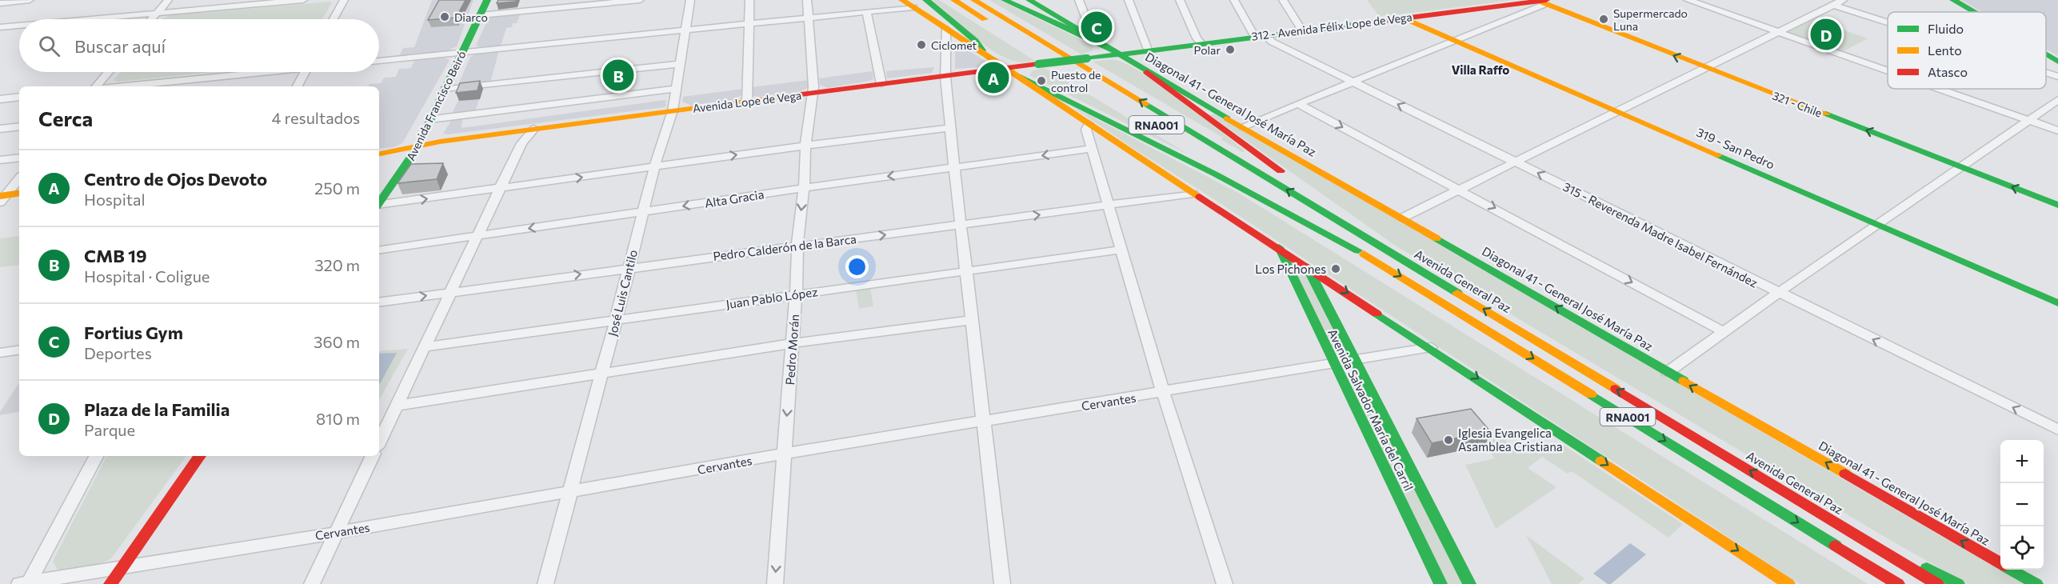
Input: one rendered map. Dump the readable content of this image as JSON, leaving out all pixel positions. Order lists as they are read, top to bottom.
{
  "streets": {
    "main road": [
      "312 - Avenida Félix Lope de Vega",
      "Avenida Lope de Vega",
      "Diagonal 41 - General José María Paz",
      "321 - Chile",
      "Avenida Francisco Beiró",
      "RNA001",
      "319 - San Pedro",
      "Avenida General Paz",
      "Avenida Salvador María del Carril"
    ],
    "street": [
      "Alta Gracia",
      "315 - Reverenda Madre Isabel Fernández",
      "Pedro Calderón de la Barca",
      "José Luis Cantilo",
      "Juan Pablo López",
      "Pedro Morán",
      "Cervantes"
    ]
  },
  "crossings": [
    ["312 - Avenida Félix Lope de Vega", "Avenida Lope de Vega"],
    ["312 - Avenida Félix Lope de Vega", "Diagonal 41 - General José María Paz"],
    ["312 - Avenida Félix Lope de Vega", "321 - Chile"],
    ["312 - Avenida Félix Lope de Vega", "319 - San Pedro"],
    ["312 - Avenida Félix Lope de Vega", "315 - Reverenda Madre Isabel Fernández"],
    ["Avenida Lope de Vega", "Diagonal 41 - General José María Paz"],
    ["Avenida Lope de Vega", "Avenida Francisco Beiró"],
    ["Avenida Lope de Vega", "José Luis Cantilo"],
    ["Avenida Lope de Vega", "Pedro Morán"],
    ["Alta Gracia", "José Luis Cantilo"],
    ["Alta Gracia", "Pedro Morán"],
    ["Pedro Calderón de la Barca", "José Luis Cantilo"],
    ["Pedro Calderón de la Barca", "Pedro Morán"],
    ["José Luis Cantilo", "Juan Pablo López"],
    ["José Luis Cantilo", "Cervantes"],
    ["Juan Pablo López", "Pedro Morán"],
    ["Pedro Morán", "Cervantes"],
    ["Cervantes", "Avenida Salvador María del Carril"]
  ],
  "one_way": ["321 - Chile", "Pedro Morán"],
  "districts": ["Villa Raffo"],
  "places": [
    "Diarco",
    "Supermercado Luna",
    "Ciclomet",
    "Polar",
    "Puesto de control",
    "Los Pichones",
    "Iglesia Evangelica Asamblea Cristiana"
  ],
  "legend": ["Fluido", "Lento", "Atasco"],
  "page": {
    "pins": [
      "C",
      "D",
      "B",
      "A"
    ],
    "search": "Buscar aquí",
    "heading": ["Cerca", "4 resultados"],
    "list": [
      {
        "mark": "A",
        "name": "Centro de Ojos Devoto",
        "note": "Hospital",
        "value": "250 m"
      },
      {
        "mark": "B",
        "name": "CMB 19",
        "note": "Hospital · Coligue",
        "value": "320 m"
      },
      {
        "mark": "C",
        "name": "Fortius Gym",
        "note": "Deportes",
        "value": "360 m"
      },
      {
        "mark": "D",
        "name": "Plaza de la Familia",
        "note": "Parque",
        "value": "810 m"
      }
    ],
    "map_buttons": ["+", "−"]
  }
}
